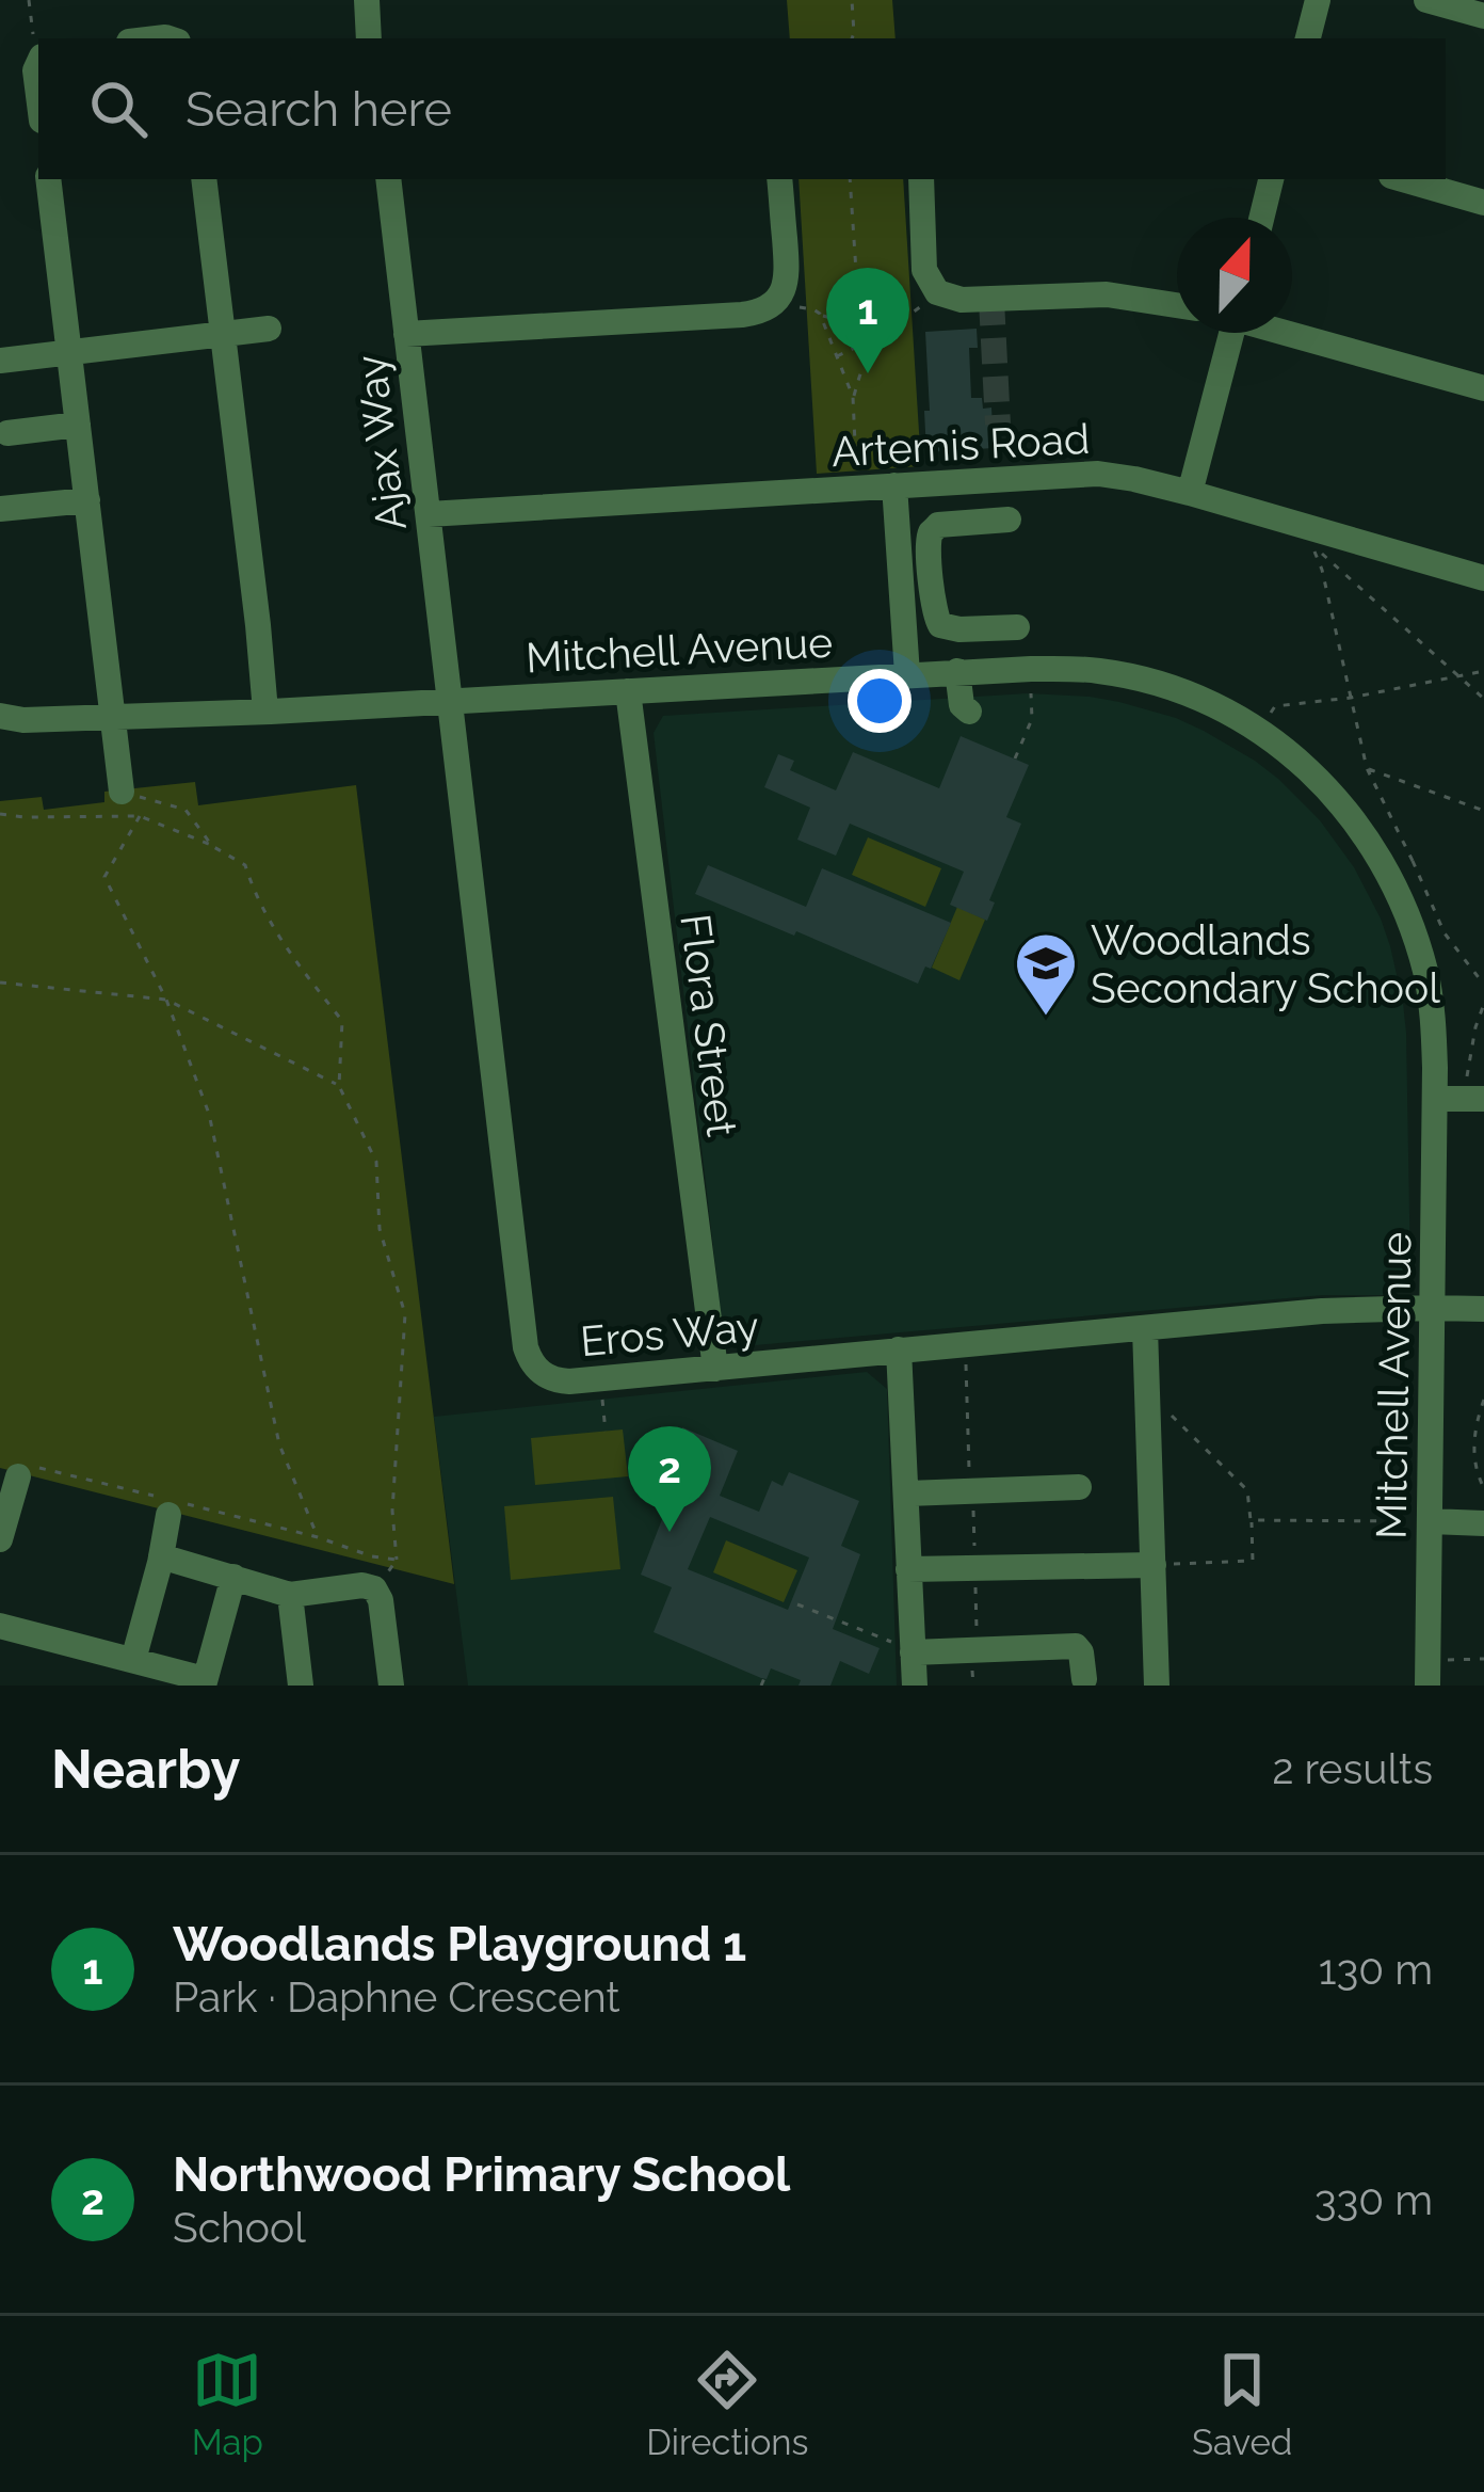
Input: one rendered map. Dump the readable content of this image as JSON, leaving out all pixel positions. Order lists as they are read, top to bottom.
{
  "streets": {
    "street": [
      "Ajax Way",
      "Artemis Road",
      "Mitchell Avenue",
      "Flora Street",
      "Eros Way"
    ]
  },
  "crossings": [
    ["Ajax Way", "Artemis Road"],
    ["Ajax Way", "Mitchell Avenue"],
    ["Ajax Way", "Eros Way"],
    ["Mitchell Avenue", "Flora Street"],
    ["Mitchell Avenue", "Eros Way"],
    ["Flora Street", "Eros Way"]
  ],
  "places": {
    "school or university": ["Woodlands Secondary School"]
  },
  "north": "top",
  "page": {
    "search": "Search here",
    "pins": ["1", "2"],
    "heading": ["Nearby", "2 results"],
    "list": [
      {
        "mark": "1",
        "name": "Woodlands Playground 1",
        "note": "Park · Daphne Crescent",
        "value": "130 m"
      },
      {
        "mark": "2",
        "name": "Northwood Primary School",
        "note": "School",
        "value": "330 m"
      }
    ],
    "nav": ["Map", "Directions", "Saved"]
  }
}
